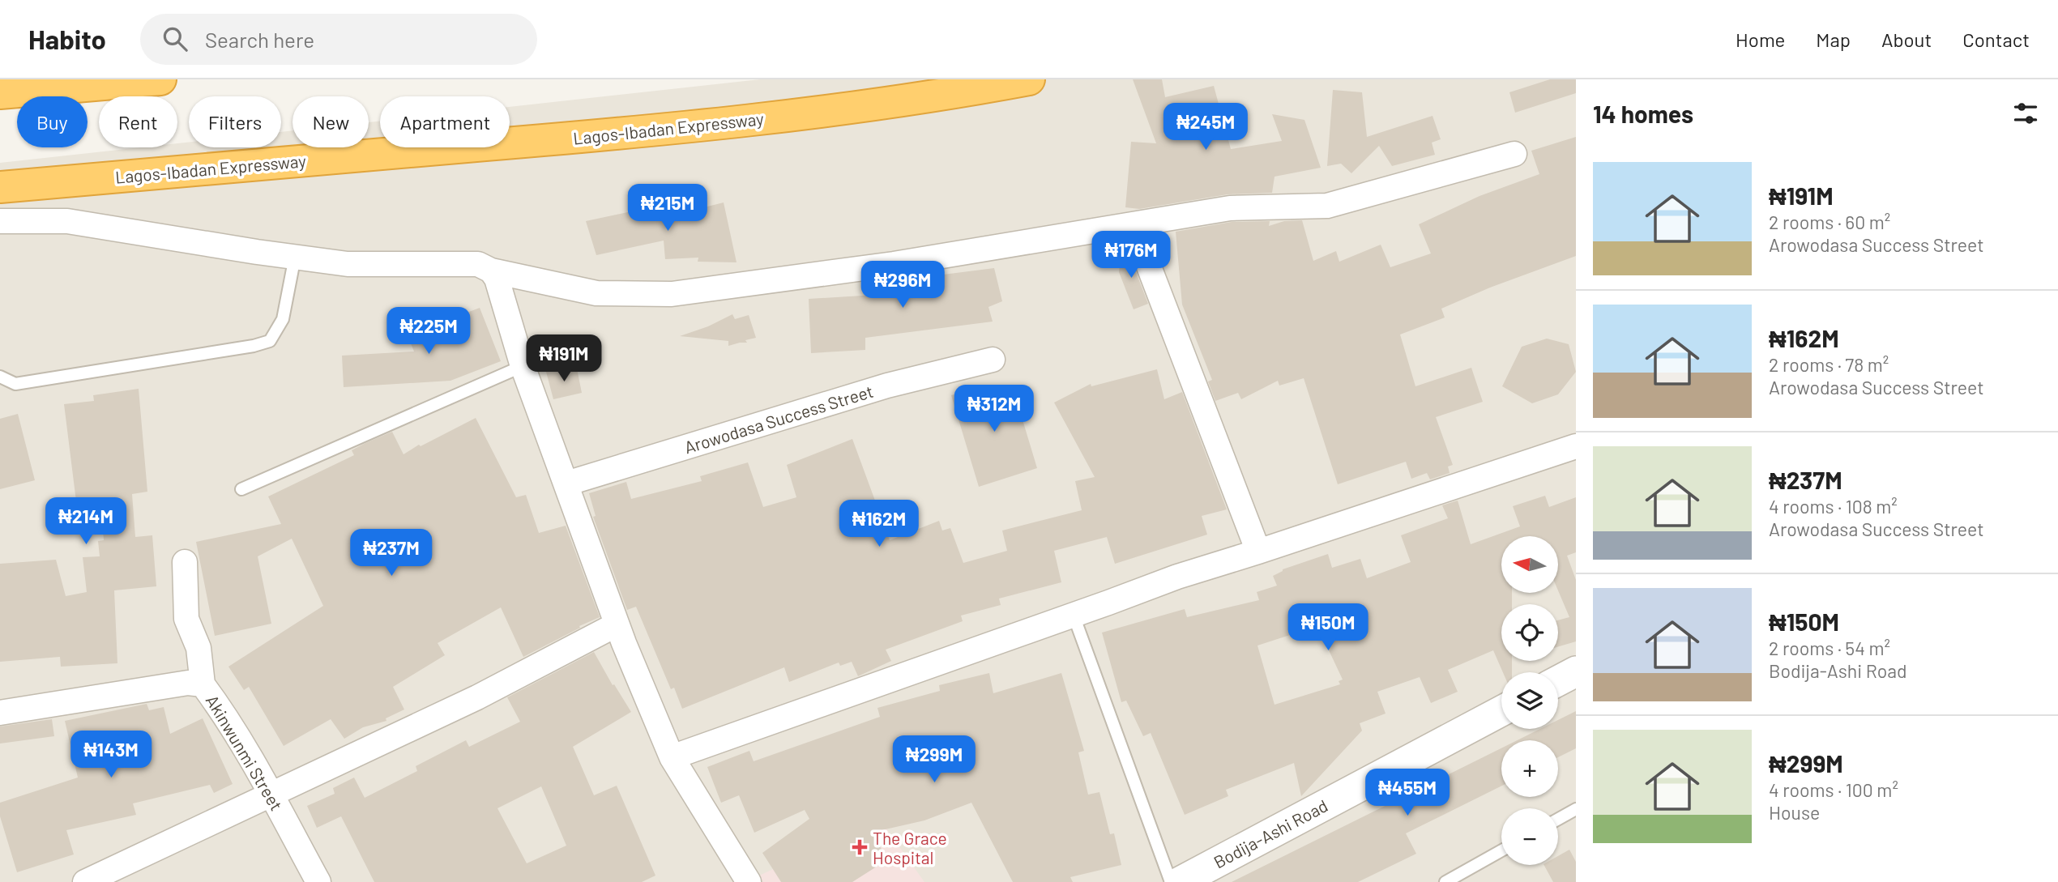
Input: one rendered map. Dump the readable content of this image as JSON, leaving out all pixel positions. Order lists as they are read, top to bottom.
{
  "streets": {
    "highway": ["Lagos-Ibadan Expressway"],
    "street": ["Arowodasa Success Street", "Akinwunmi Street", "Bodija-Ashi Road"]
  },
  "places": {
    "health": ["The Grace Hospital"]
  },
  "north": "left",
  "page": {
    "header": "Habito",
    "search": "Search here",
    "nav": [
      "Home",
      "Map",
      "About",
      "Contact"
    ],
    "heading": "14 homes",
    "chip": [
      "Buy",
      "Rent",
      "Filters",
      "New",
      "Apartment"
    ],
    "price": [
      "₦245M",
      "₦215M",
      "₦176M",
      "₦296M",
      "₦225M",
      "₦191M",
      "₦312M",
      "₦214M",
      "₦162M",
      "₦237M",
      "₦150M",
      "₦143M",
      "₦299M",
      "₦455M"
    ],
    "list": [
      {
        "name": "₦191M",
        "note": "2 rooms · 60 m² · Arowodasa Success Street"
      },
      {
        "name": "₦162M",
        "note": "2 rooms · 78 m² · Arowodasa Success Street"
      },
      {
        "name": "₦237M",
        "note": "4 rooms · 108 m² · Arowodasa Success Street"
      },
      {
        "name": "₦150M",
        "note": "2 rooms · 54 m² · Bodija-Ashi Road"
      },
      {
        "name": "₦299M",
        "note": "4 rooms · 100 m² · House"
      }
    ],
    "map_buttons": ["+", "−"]
  }
}
